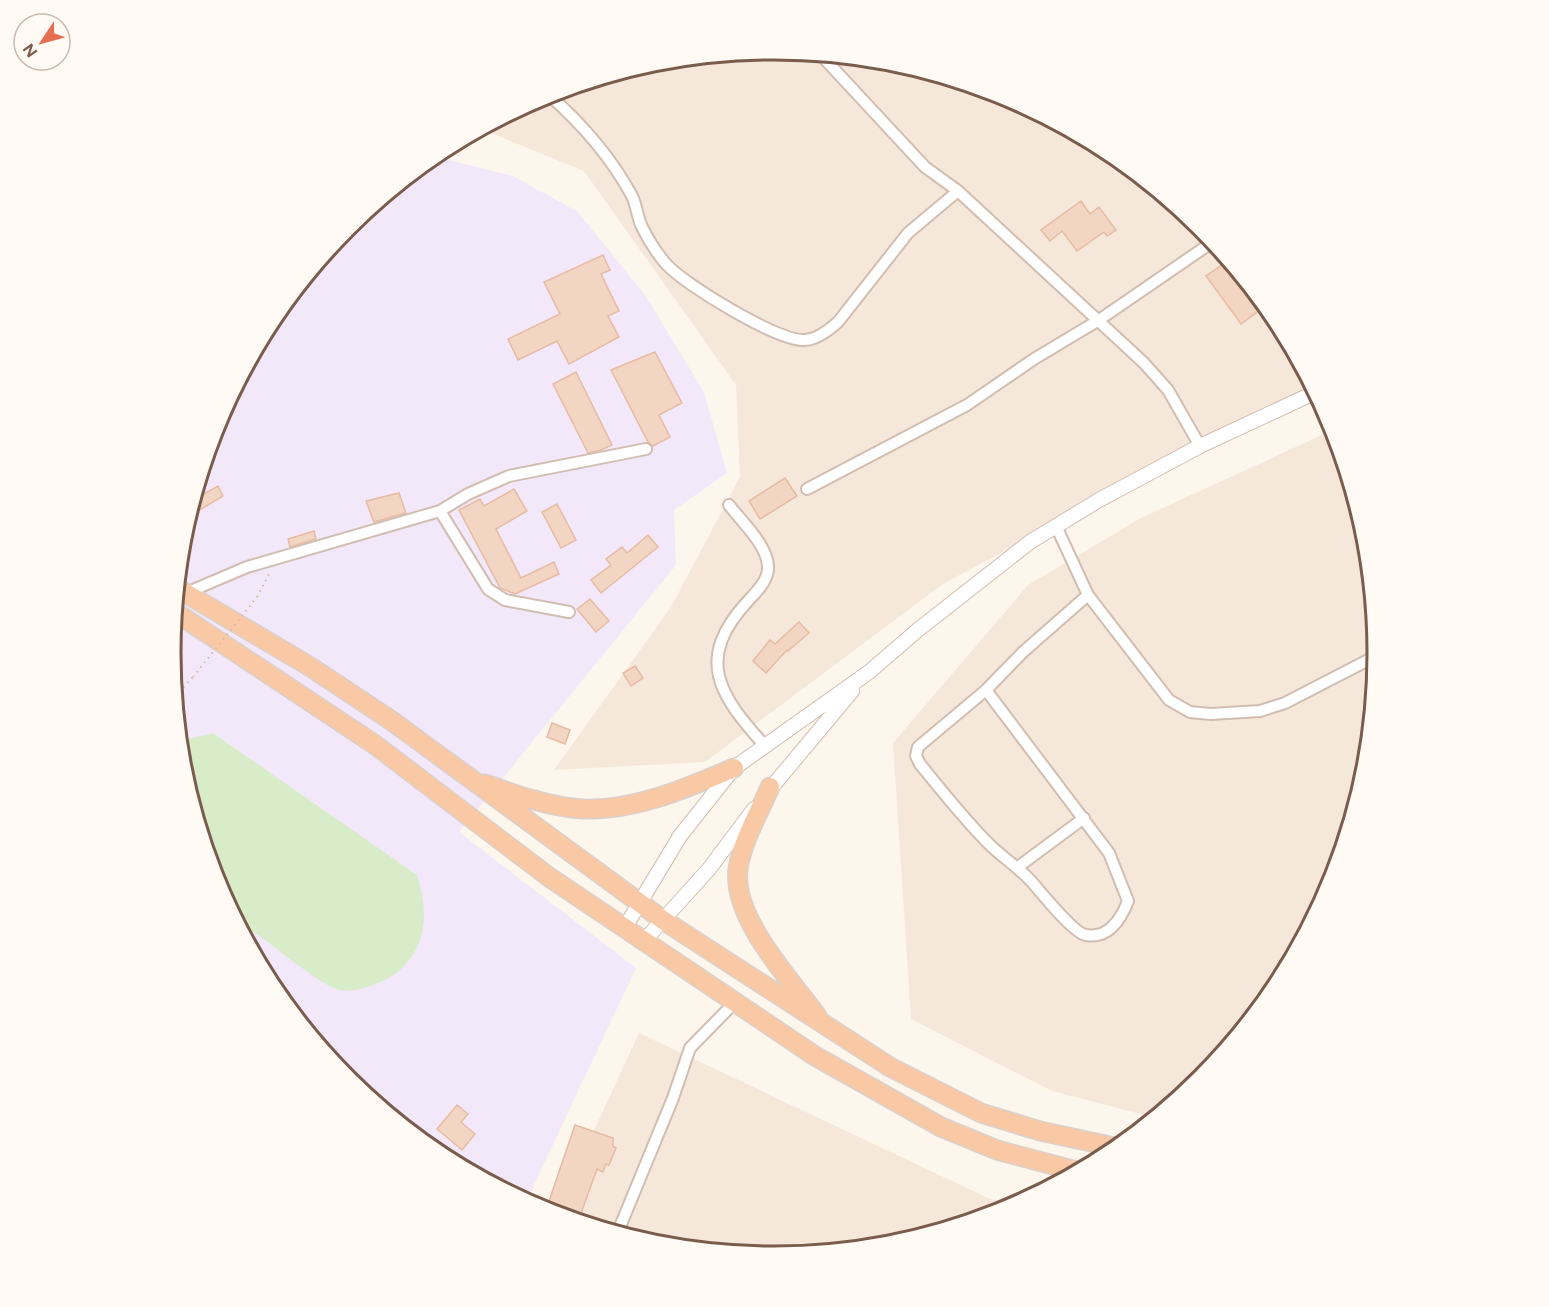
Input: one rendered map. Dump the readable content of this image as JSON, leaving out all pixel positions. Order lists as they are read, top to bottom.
{
  "north": "bottom left"
}
